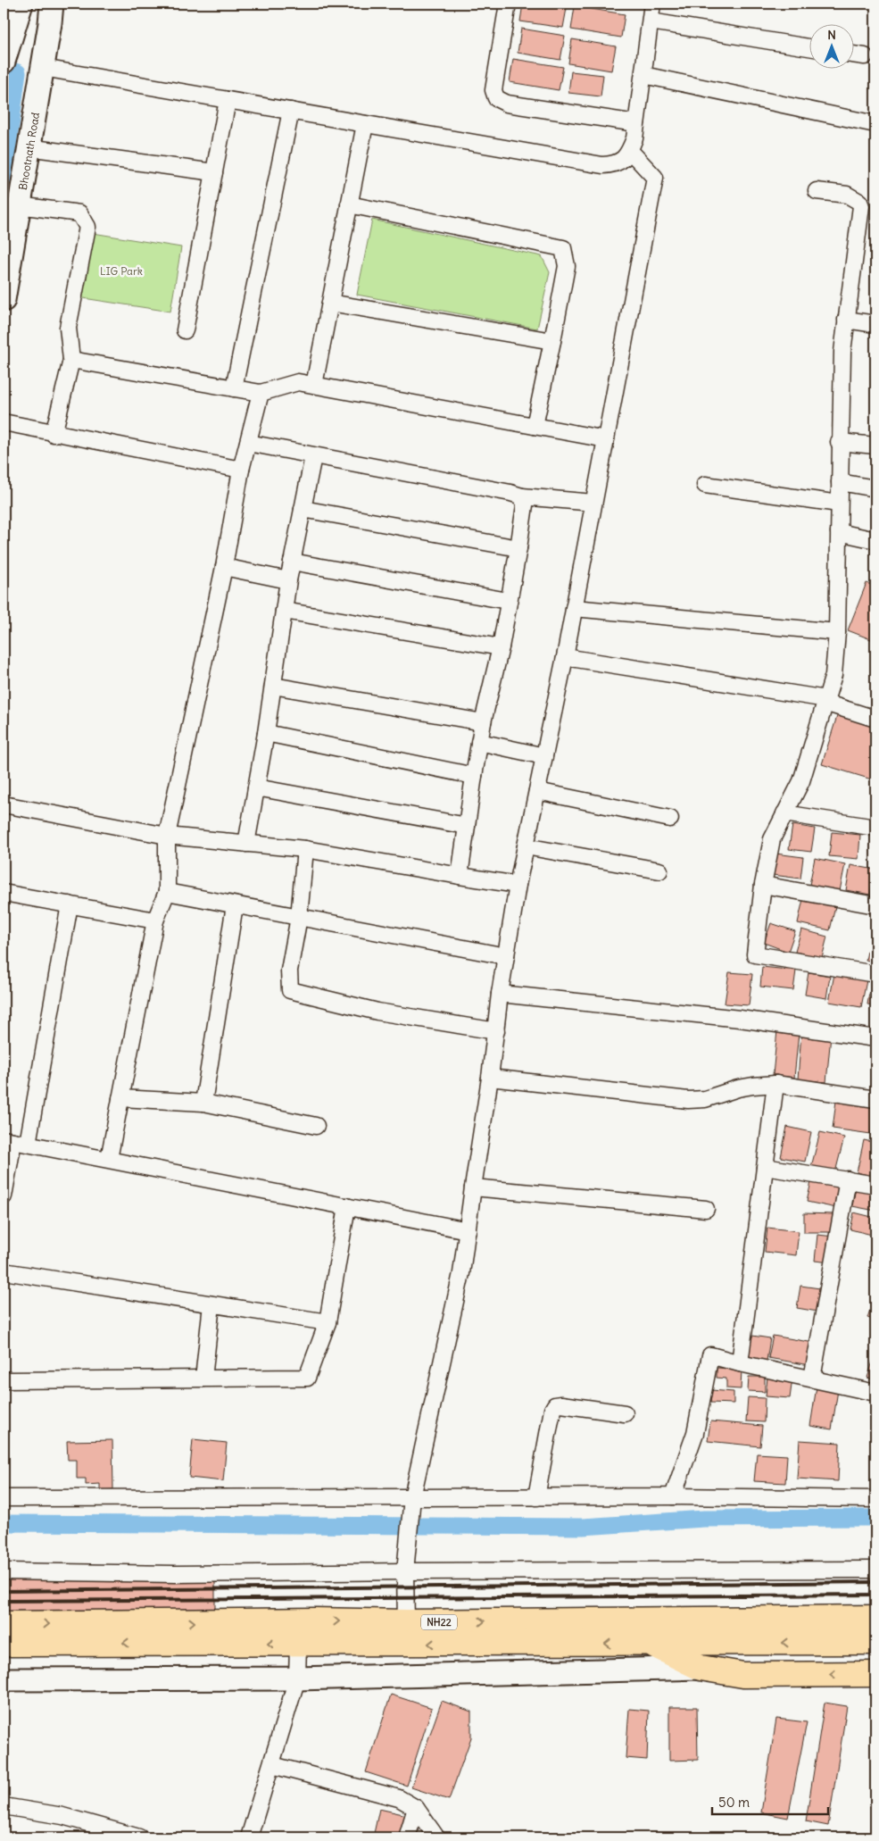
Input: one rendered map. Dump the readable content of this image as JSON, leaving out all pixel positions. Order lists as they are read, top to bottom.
{
  "streets": {
    "highway": ["NH22"],
    "street": ["Bhootnath Road"]
  },
  "parks": ["LIG Park"],
  "scale_bar": "50 m",
  "north": "top"
}
